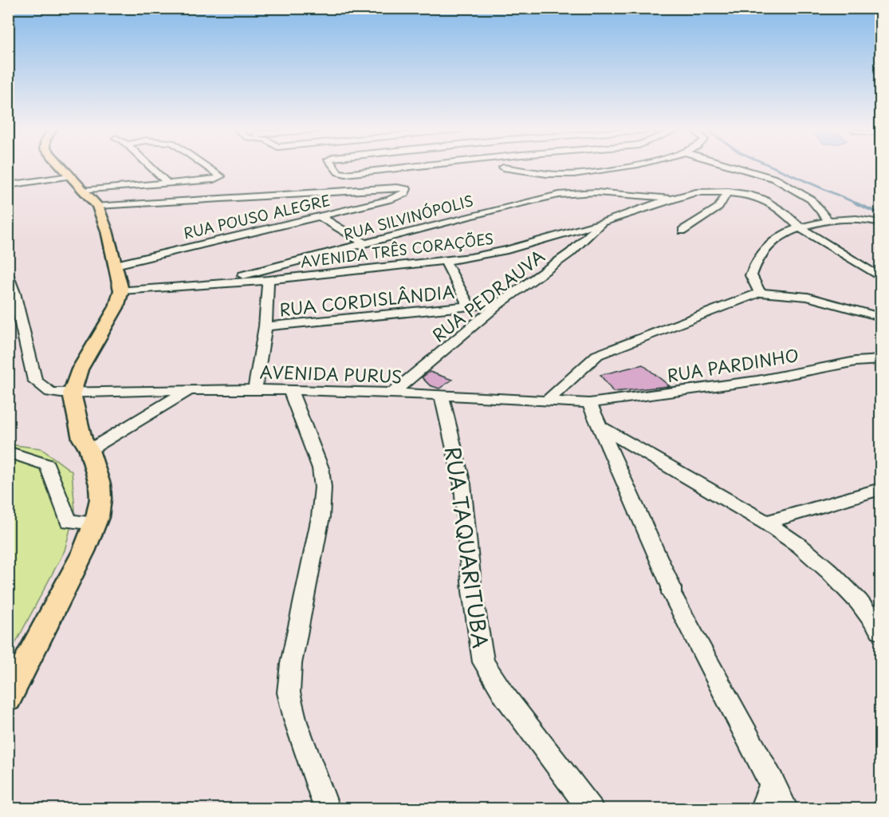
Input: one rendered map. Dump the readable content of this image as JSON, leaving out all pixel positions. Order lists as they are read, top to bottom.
{
  "streets": {
    "street": [
      "RUA POUSO ALEGRE",
      "RUA SILVINÓPOLIS",
      "AVENIDA TRÊS CORAÇÕES",
      "RUA PEDRAUVA",
      "RUA CORDISLÂNDIA",
      "RUA PARDINHO",
      "AVENIDA PURUS",
      "RUA TAQUARITUBA"
    ]
  },
  "crossings": [
    ["RUA SILVINÓPOLIS", "AVENIDA TRÊS CORAÇÕES"],
    ["AVENIDA TRÊS CORAÇÕES", "RUA PEDRAUVA"],
    ["RUA PEDRAUVA", "RUA CORDISLÂNDIA"],
    ["RUA PEDRAUVA", "AVENIDA PURUS"],
    ["RUA PARDINHO", "AVENIDA PURUS"],
    ["AVENIDA PURUS", "RUA TAQUARITUBA"]
  ]
}
